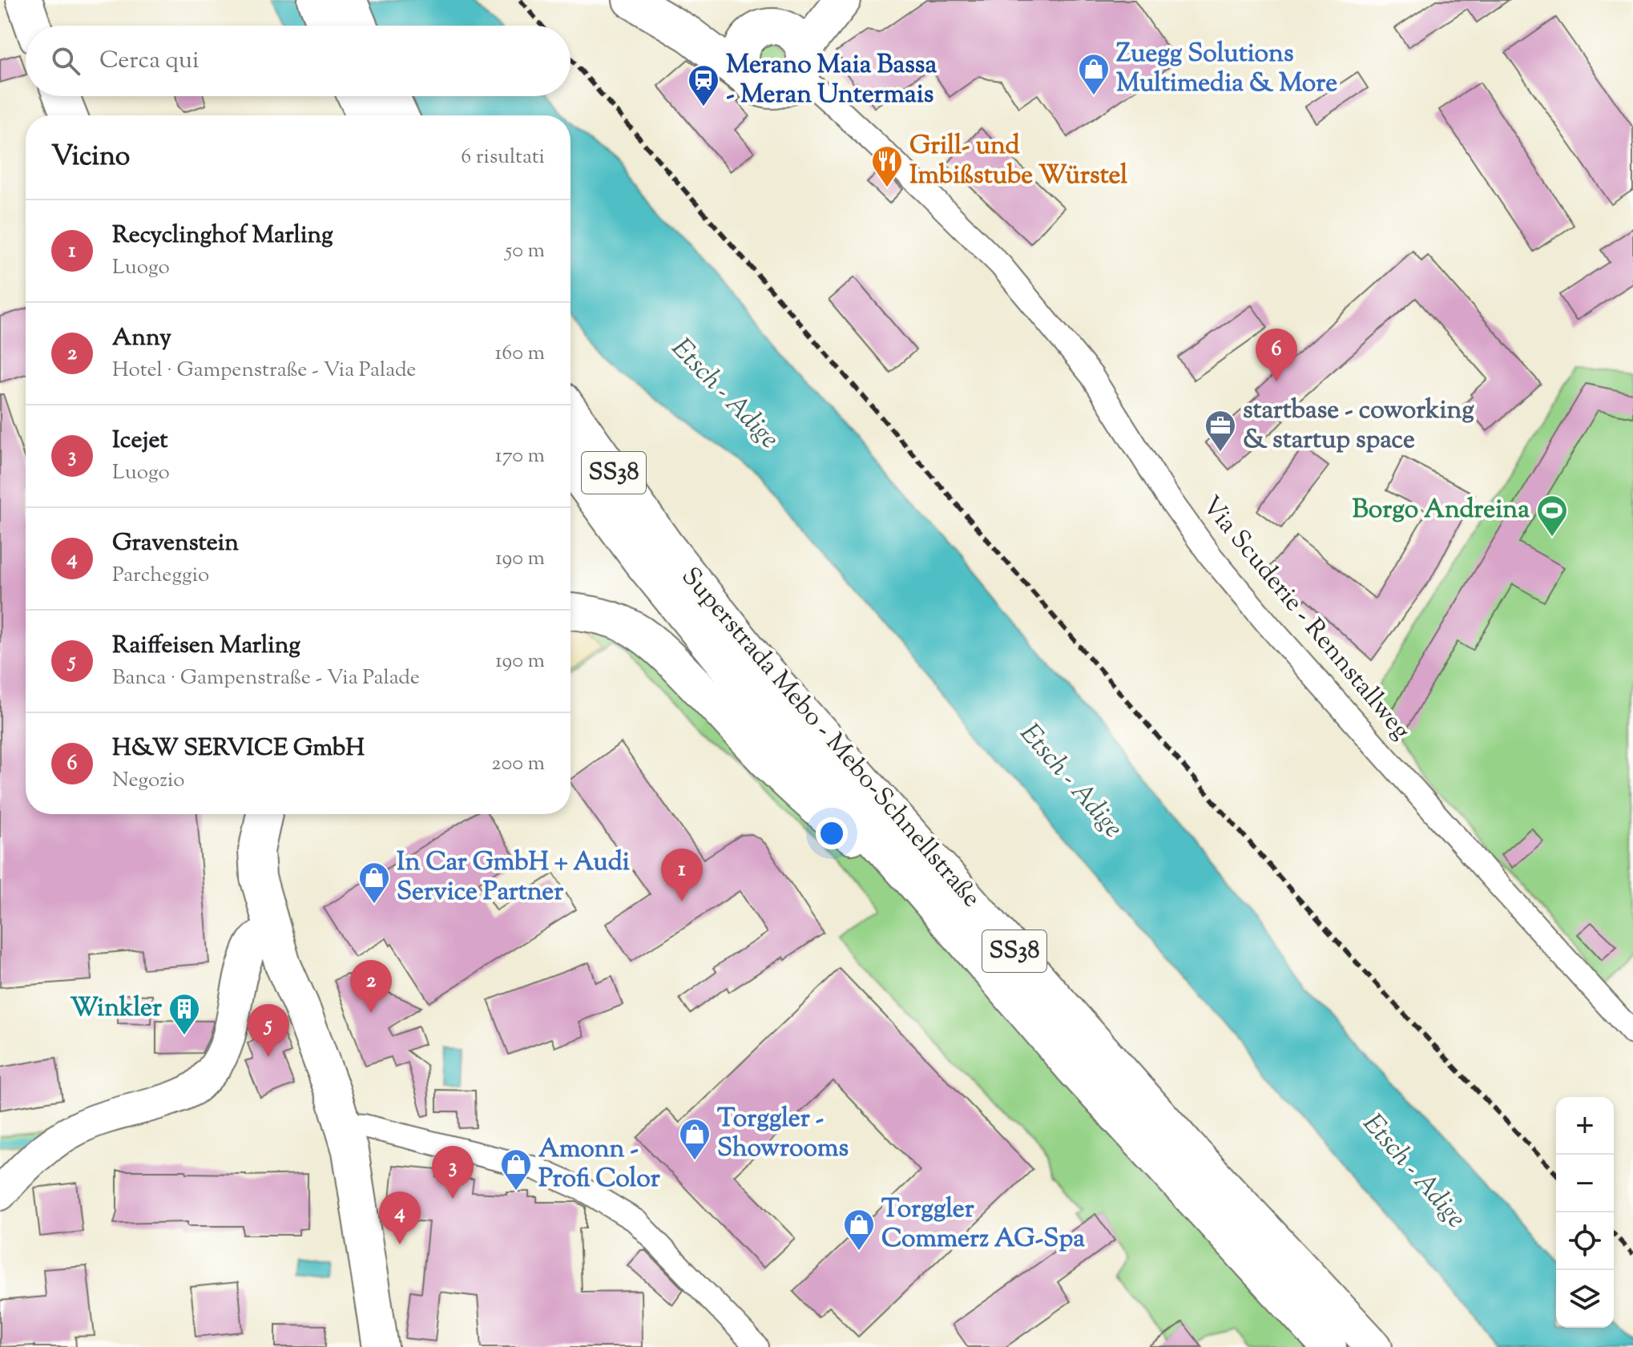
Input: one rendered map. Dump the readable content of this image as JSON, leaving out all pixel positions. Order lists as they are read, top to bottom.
{
  "streets": {
    "main road": ["SS38", "Superstrada Mebo - Mebo-Schnellstraße"],
    "street": ["Via Scuderie - Rennstallweg"]
  },
  "water": ["Etsch - Adige"],
  "places": {
    "shop": [
      "Zuegg Solutions Multimedia & More",
      "In Car GmbH + Audi Service Partner",
      "Torggler - Showrooms",
      "Amonn - Profi Color",
      "Torggler Commerz AG-Spa"
    ],
    "station": ["Merano Maia Bassa - Meran Untermais"],
    "restaurant": ["Grill- und Imbißstube Würstel"],
    "office": ["startbase - coworking & startup space"],
    "sports": ["Borgo Andreina"],
    "building": ["Winkler"]
  },
  "page": {
    "search": "Cerca qui",
    "heading": ["Vicino", "6 risultati"],
    "list": [
      {
        "mark": "1",
        "name": "Recyclinghof Marling",
        "note": "Luogo",
        "value": "50 m"
      },
      {
        "mark": "2",
        "name": "Anny",
        "note": "Hotel · Gampenstraße - Via Palade",
        "value": "160 m"
      },
      {
        "mark": "3",
        "name": "Icejet",
        "note": "Luogo",
        "value": "170 m"
      },
      {
        "mark": "4",
        "name": "Gravenstein",
        "note": "Parcheggio",
        "value": "190 m"
      },
      {
        "mark": "5",
        "name": "Raiffeisen Marling",
        "note": "Banca · Gampenstraße - Via Palade",
        "value": "190 m"
      },
      {
        "mark": "6",
        "name": "H&W SERVICE GmbH",
        "note": "Negozio",
        "value": "200 m"
      }
    ],
    "pins": [
      "6",
      "1",
      "2",
      "5",
      "3",
      "4"
    ],
    "map_buttons": ["+", "−"]
  }
}
